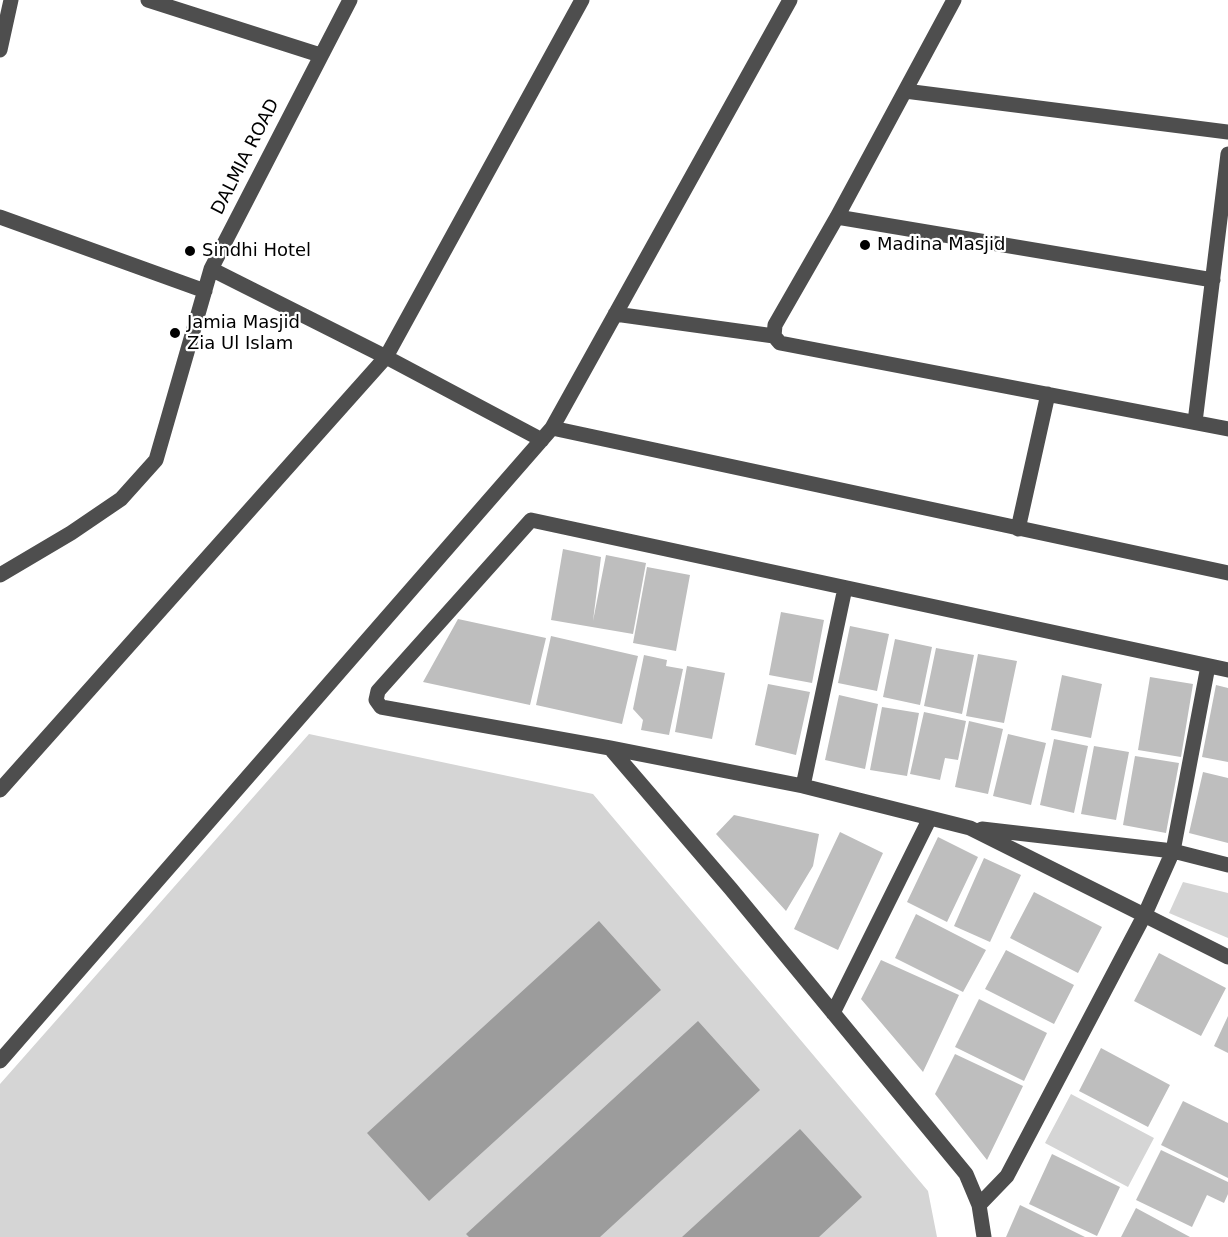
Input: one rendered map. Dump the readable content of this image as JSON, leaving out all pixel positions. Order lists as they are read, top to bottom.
{
  "streets": {
    "street": ["DALMIA ROAD"]
  },
  "places": ["Madina Masjid", "Sindhi Hotel", "Jamia Masjid Zia Ul Islam"]
}
